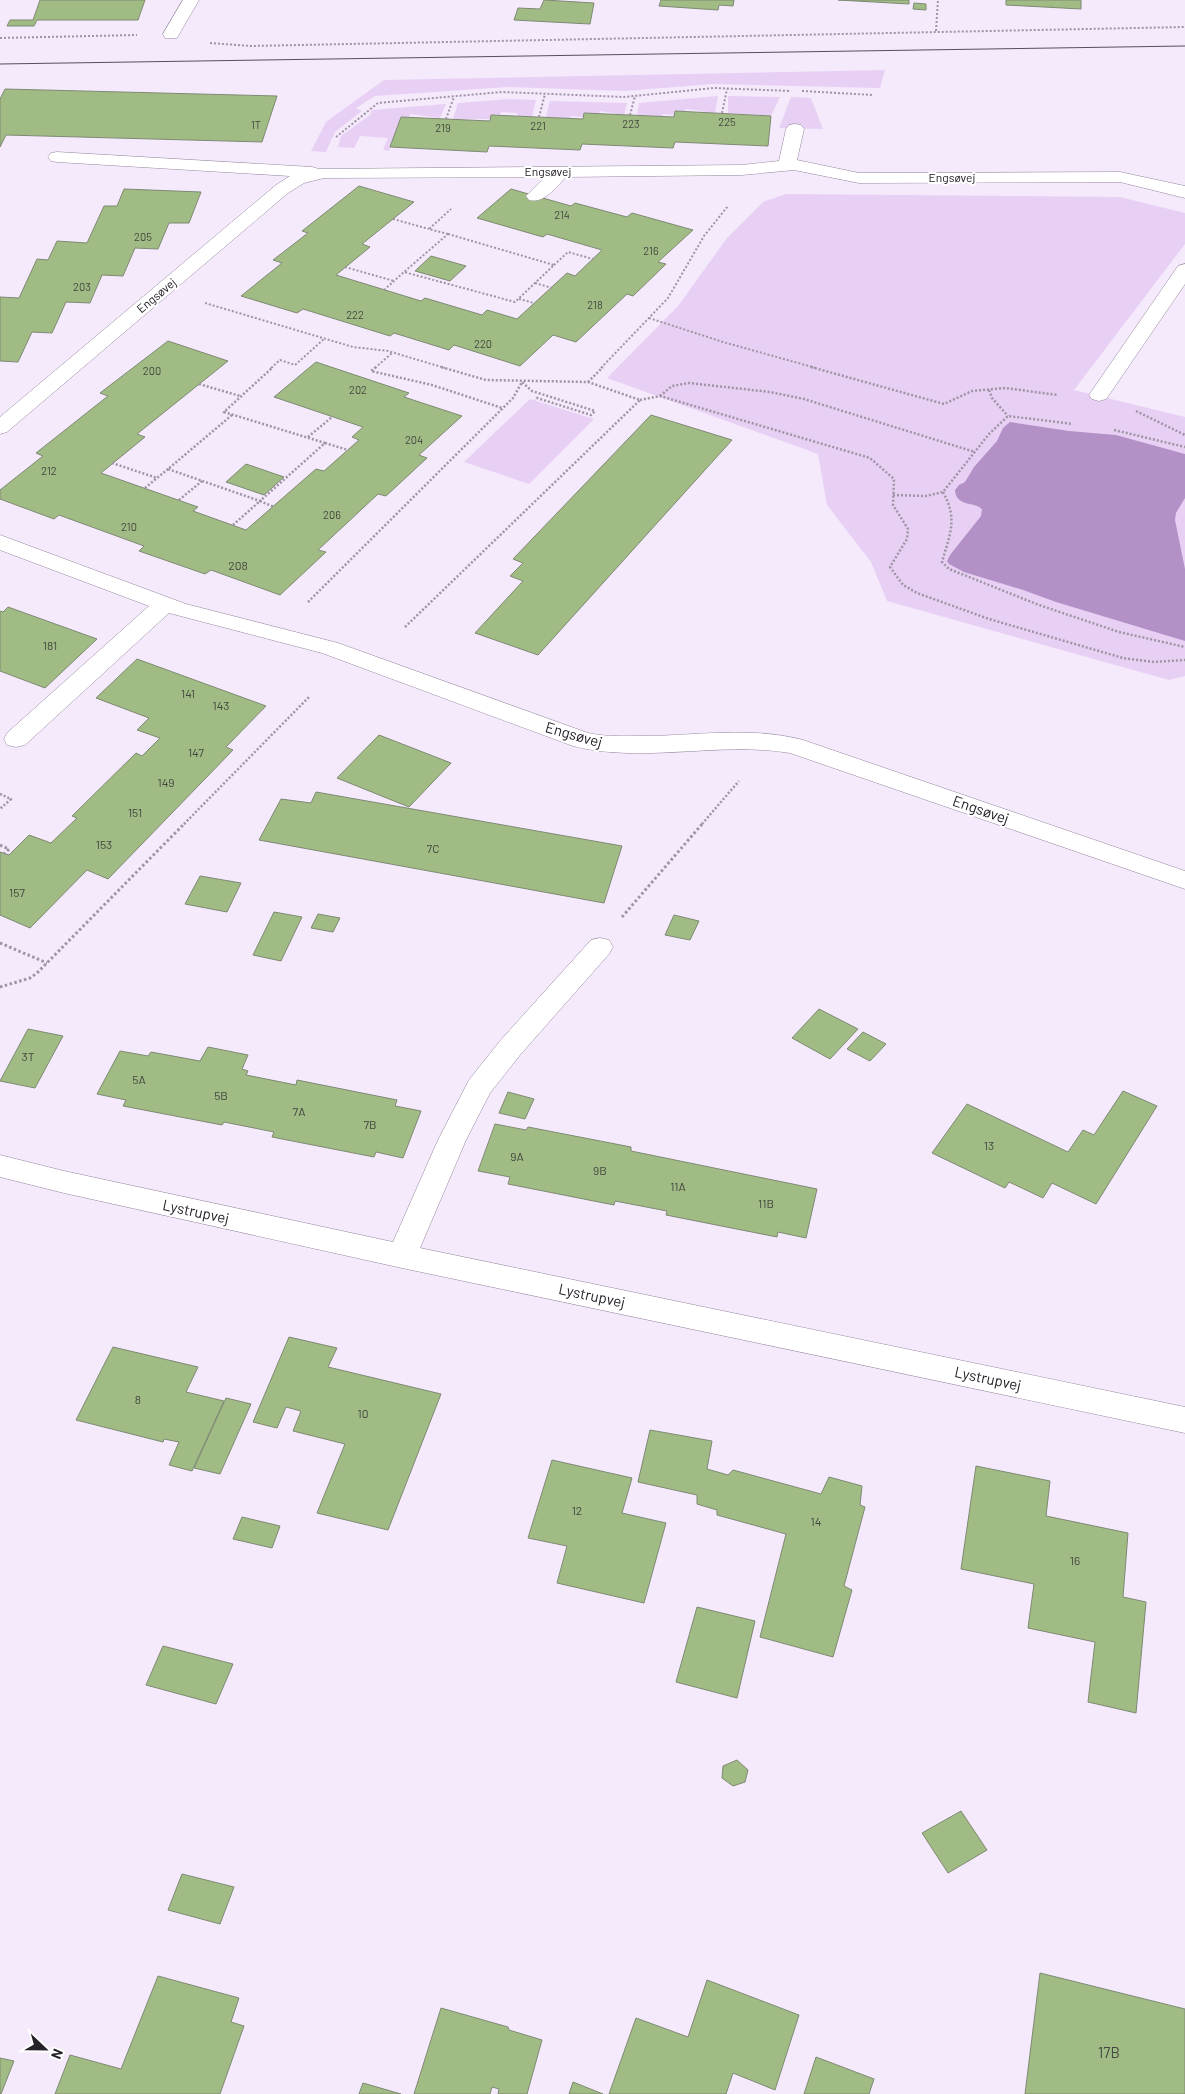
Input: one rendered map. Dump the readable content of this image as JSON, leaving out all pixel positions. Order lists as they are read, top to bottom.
{
  "streets": {
    "street": ["Engsøvej", "Lystrupvej"]
  },
  "house_numbers": [
    "225",
    "223",
    "1T",
    "221",
    "219",
    "214",
    "205",
    "216",
    "203",
    "218",
    "222",
    "220",
    "200",
    "202",
    "204",
    "212",
    "206",
    "210",
    "208",
    "181",
    "141",
    "143",
    "147",
    "149",
    "151",
    "153",
    "7C",
    "157",
    "3T",
    "5A",
    "5B",
    "7A",
    "7B",
    "13",
    "9A",
    "9B",
    "11A",
    "11B",
    "8",
    "10",
    "12",
    "14",
    "16",
    "17B"
  ],
  "north": "right"
}
